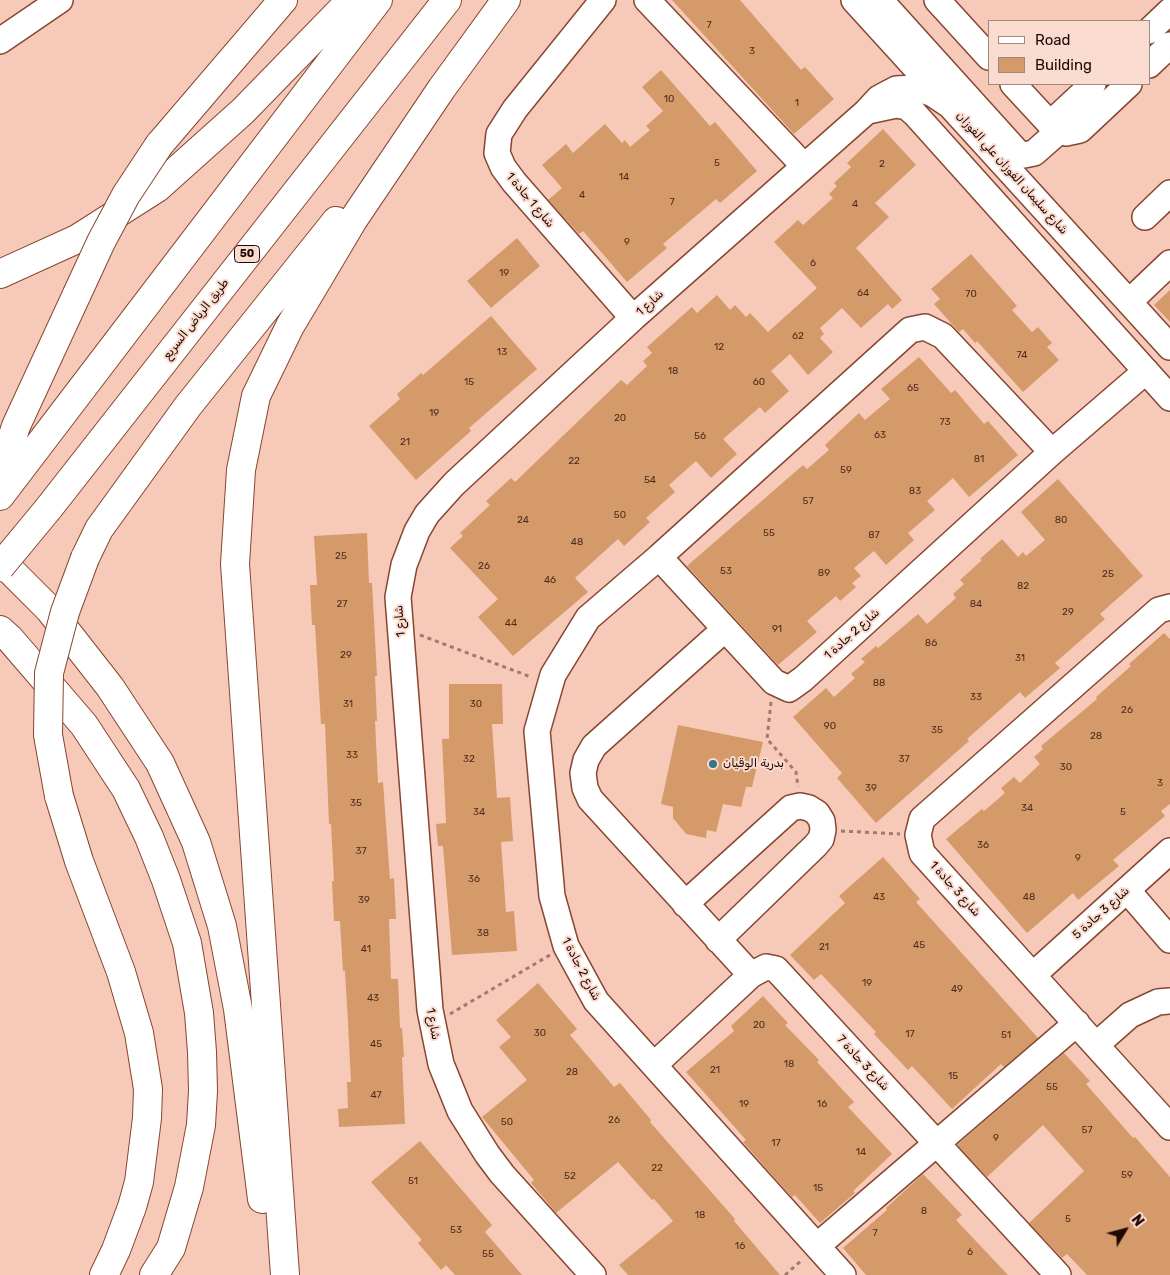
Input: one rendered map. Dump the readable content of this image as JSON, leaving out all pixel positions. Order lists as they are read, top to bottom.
{
  "streets": {
    "highway": ["50", "طريق الرياض السريع"],
    "street": [
      "شارع سليمان الفوزان علي الفوزان",
      "شارع 1 جادة 1",
      "شارع 1",
      "شارع 2 جادة 1",
      "شارع 3 جادة 1",
      "شارع 3 جادة 5",
      "شارع 3 جادة 7"
    ]
  },
  "crossings": [
    ["شارع سليمان الفوزان علي الفوزان", "شارع 1"],
    ["شارع 1 جادة 1", "شارع 1"],
    ["شارع 2 جادة 1", "شارع 3 جادة 7"],
    ["شارع 3 جادة 1", "شارع 3 جادة 5"]
  ],
  "places": ["بدرية الوقيان"],
  "house_numbers": [
    "7",
    "3",
    "10",
    "1",
    "5",
    "2",
    "14",
    "4",
    "7",
    "4",
    "9",
    "6",
    "19",
    "64",
    "70",
    "62",
    "12",
    "13",
    "74",
    "18",
    "15",
    "60",
    "65",
    "19",
    "20",
    "73",
    "63",
    "56",
    "21",
    "81",
    "22",
    "59",
    "54",
    "83",
    "57",
    "50",
    "24",
    "80",
    "55",
    "87",
    "48",
    "25",
    "26",
    "53",
    "89",
    "25",
    "46",
    "82",
    "27",
    "84",
    "29",
    "44",
    "91",
    "86",
    "29",
    "31",
    "88",
    "33",
    "31",
    "30",
    "26",
    "90",
    "35",
    "28",
    "33",
    "32",
    "37",
    "30",
    "3",
    "39",
    "35",
    "34",
    "34",
    "5",
    "36",
    "37",
    "9",
    "36",
    "43",
    "48",
    "39",
    "38",
    "45",
    "21",
    "41",
    "19",
    "49",
    "43",
    "20",
    "30",
    "17",
    "51",
    "45",
    "18",
    "21",
    "28",
    "15",
    "55",
    "47",
    "19",
    "16",
    "26",
    "50",
    "57",
    "9",
    "17",
    "14",
    "22",
    "59",
    "52",
    "51",
    "15",
    "8",
    "18",
    "5",
    "53",
    "7",
    "16",
    "6",
    "55"
  ],
  "legend": ["Road", "Building"],
  "north": "top right"
}
